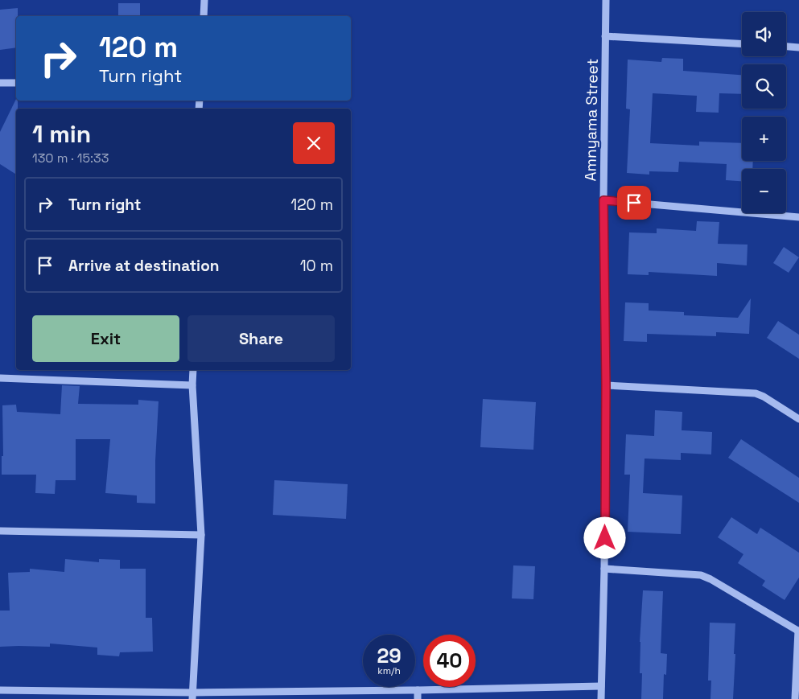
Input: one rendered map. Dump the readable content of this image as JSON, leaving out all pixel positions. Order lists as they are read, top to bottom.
{
  "streets": {
    "street": ["Amnyama Street"]
  },
  "page": {
    "map_buttons": ["+", "−"],
    "turn": ["120 m", "Turn right"],
    "heading": ["1 min", "130 m · 15:33"],
    "list": [
      {
        "name": "Turn right",
        "value": "120 m"
      },
      {
        "name": "Arrive at destination",
        "value": "10 m"
      }
    ],
    "buttons": ["Exit", "Share"],
    "speed": "29 km/h",
    "limit": "40"
  }
}
